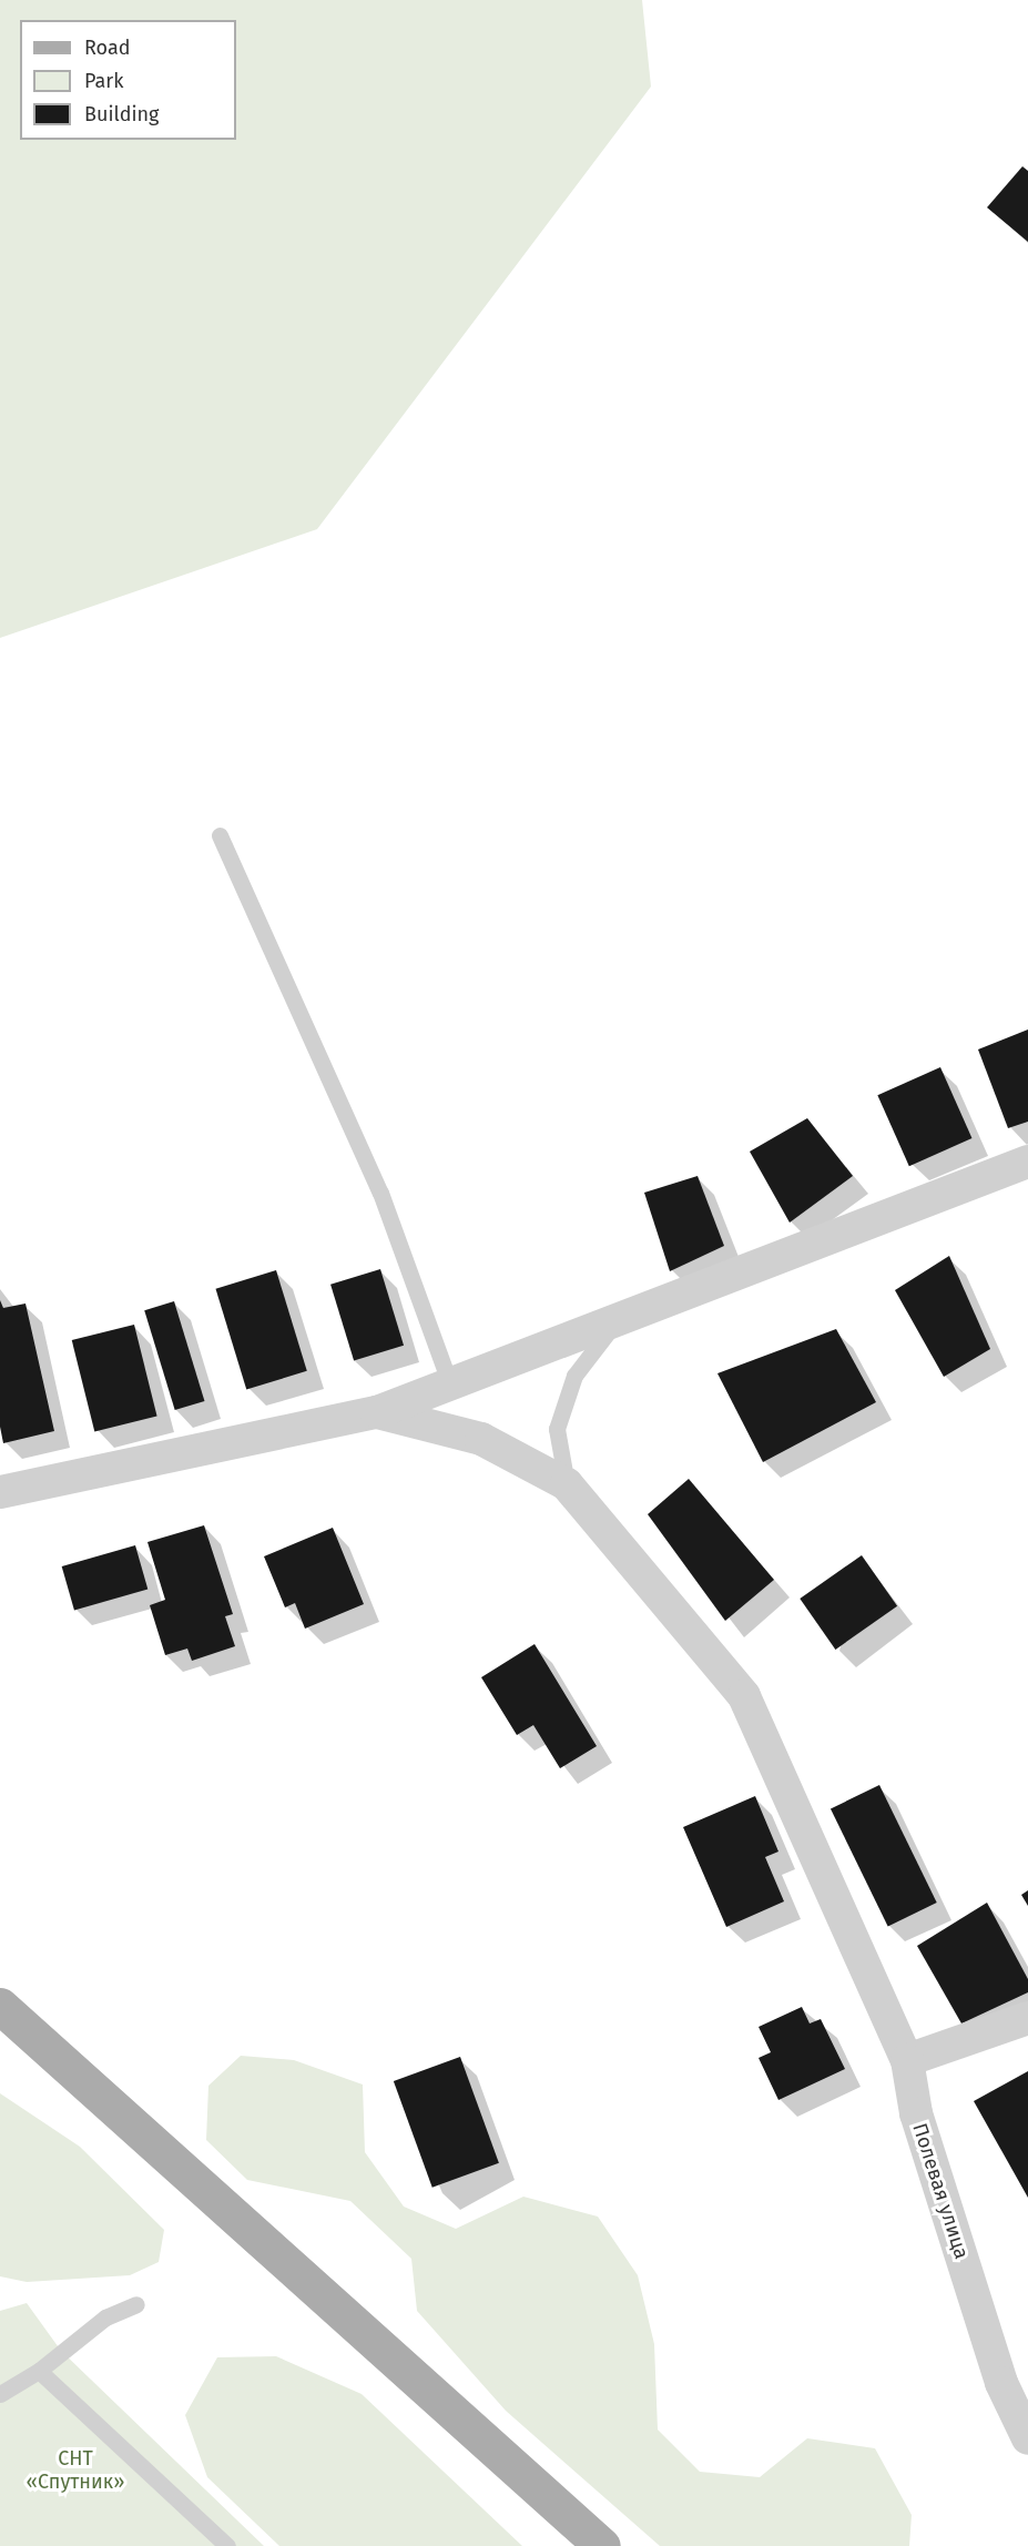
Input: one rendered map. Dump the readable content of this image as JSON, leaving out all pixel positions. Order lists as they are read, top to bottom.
{
  "streets": {
    "street": ["Полевая улица"]
  },
  "parks": ["СНТ «Спутник»"],
  "legend": ["Road", "Park", "Building"]
}
